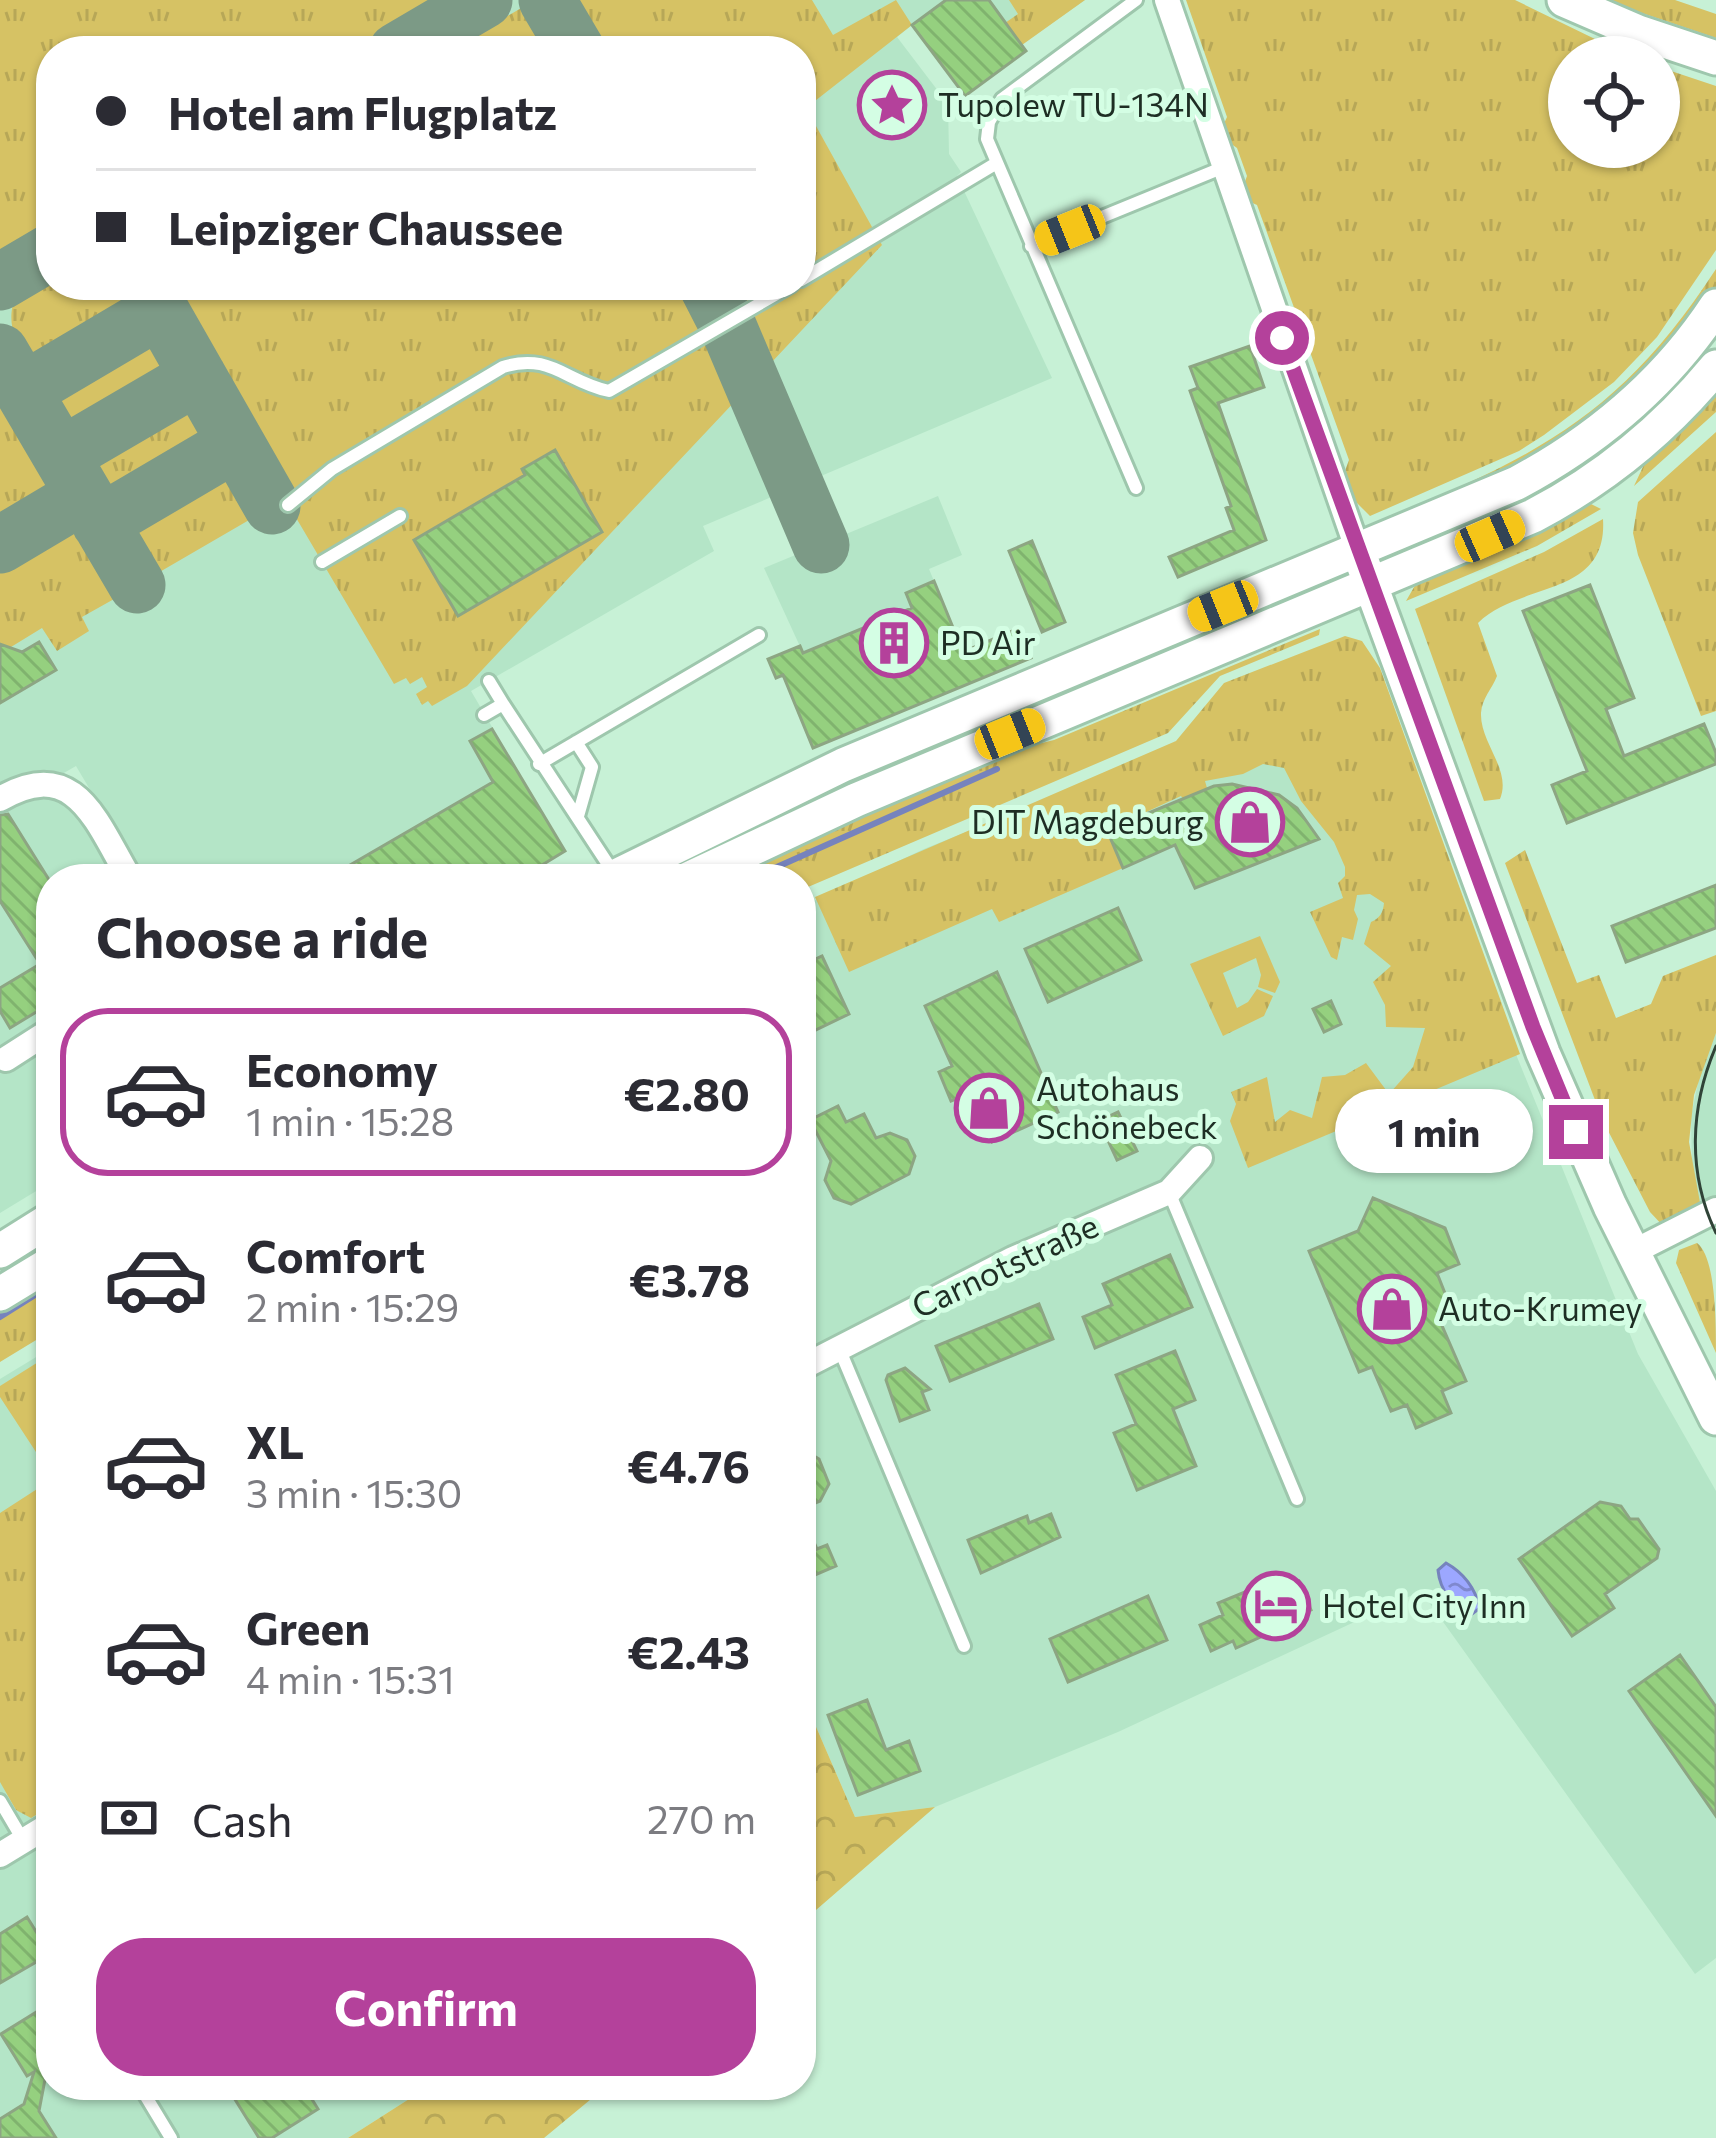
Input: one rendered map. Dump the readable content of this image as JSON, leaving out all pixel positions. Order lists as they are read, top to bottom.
{
  "streets": {
    "street": ["Carnotstraße"]
  },
  "places": {
    "place": ["Tupolew TU-134N"],
    "building": ["PD Air"],
    "shop": ["DIT Magdeburg", "Autohaus Schönebeck", "Auto-Krumey"],
    "hotel": ["Hotel City Inn"]
  },
  "page": {
    "banner": ["Hotel am Flugplatz", "Leipziger Chaussee"],
    "heading": "Choose a ride",
    "list": [
      {
        "name": "Economy",
        "note": "1 min · 15:28",
        "value": "€2.80"
      },
      {
        "name": "Comfort",
        "note": "2 min · 15:29",
        "value": "€3.78"
      },
      {
        "name": "XL",
        "note": "3 min · 15:30",
        "value": "€4.76"
      },
      {
        "name": "Green",
        "note": "4 min · 15:31",
        "value": "€2.43"
      }
    ],
    "bubble": "1 min",
    "pay": ["Cash", "270 m"],
    "buttons": "Confirm"
  }
}
